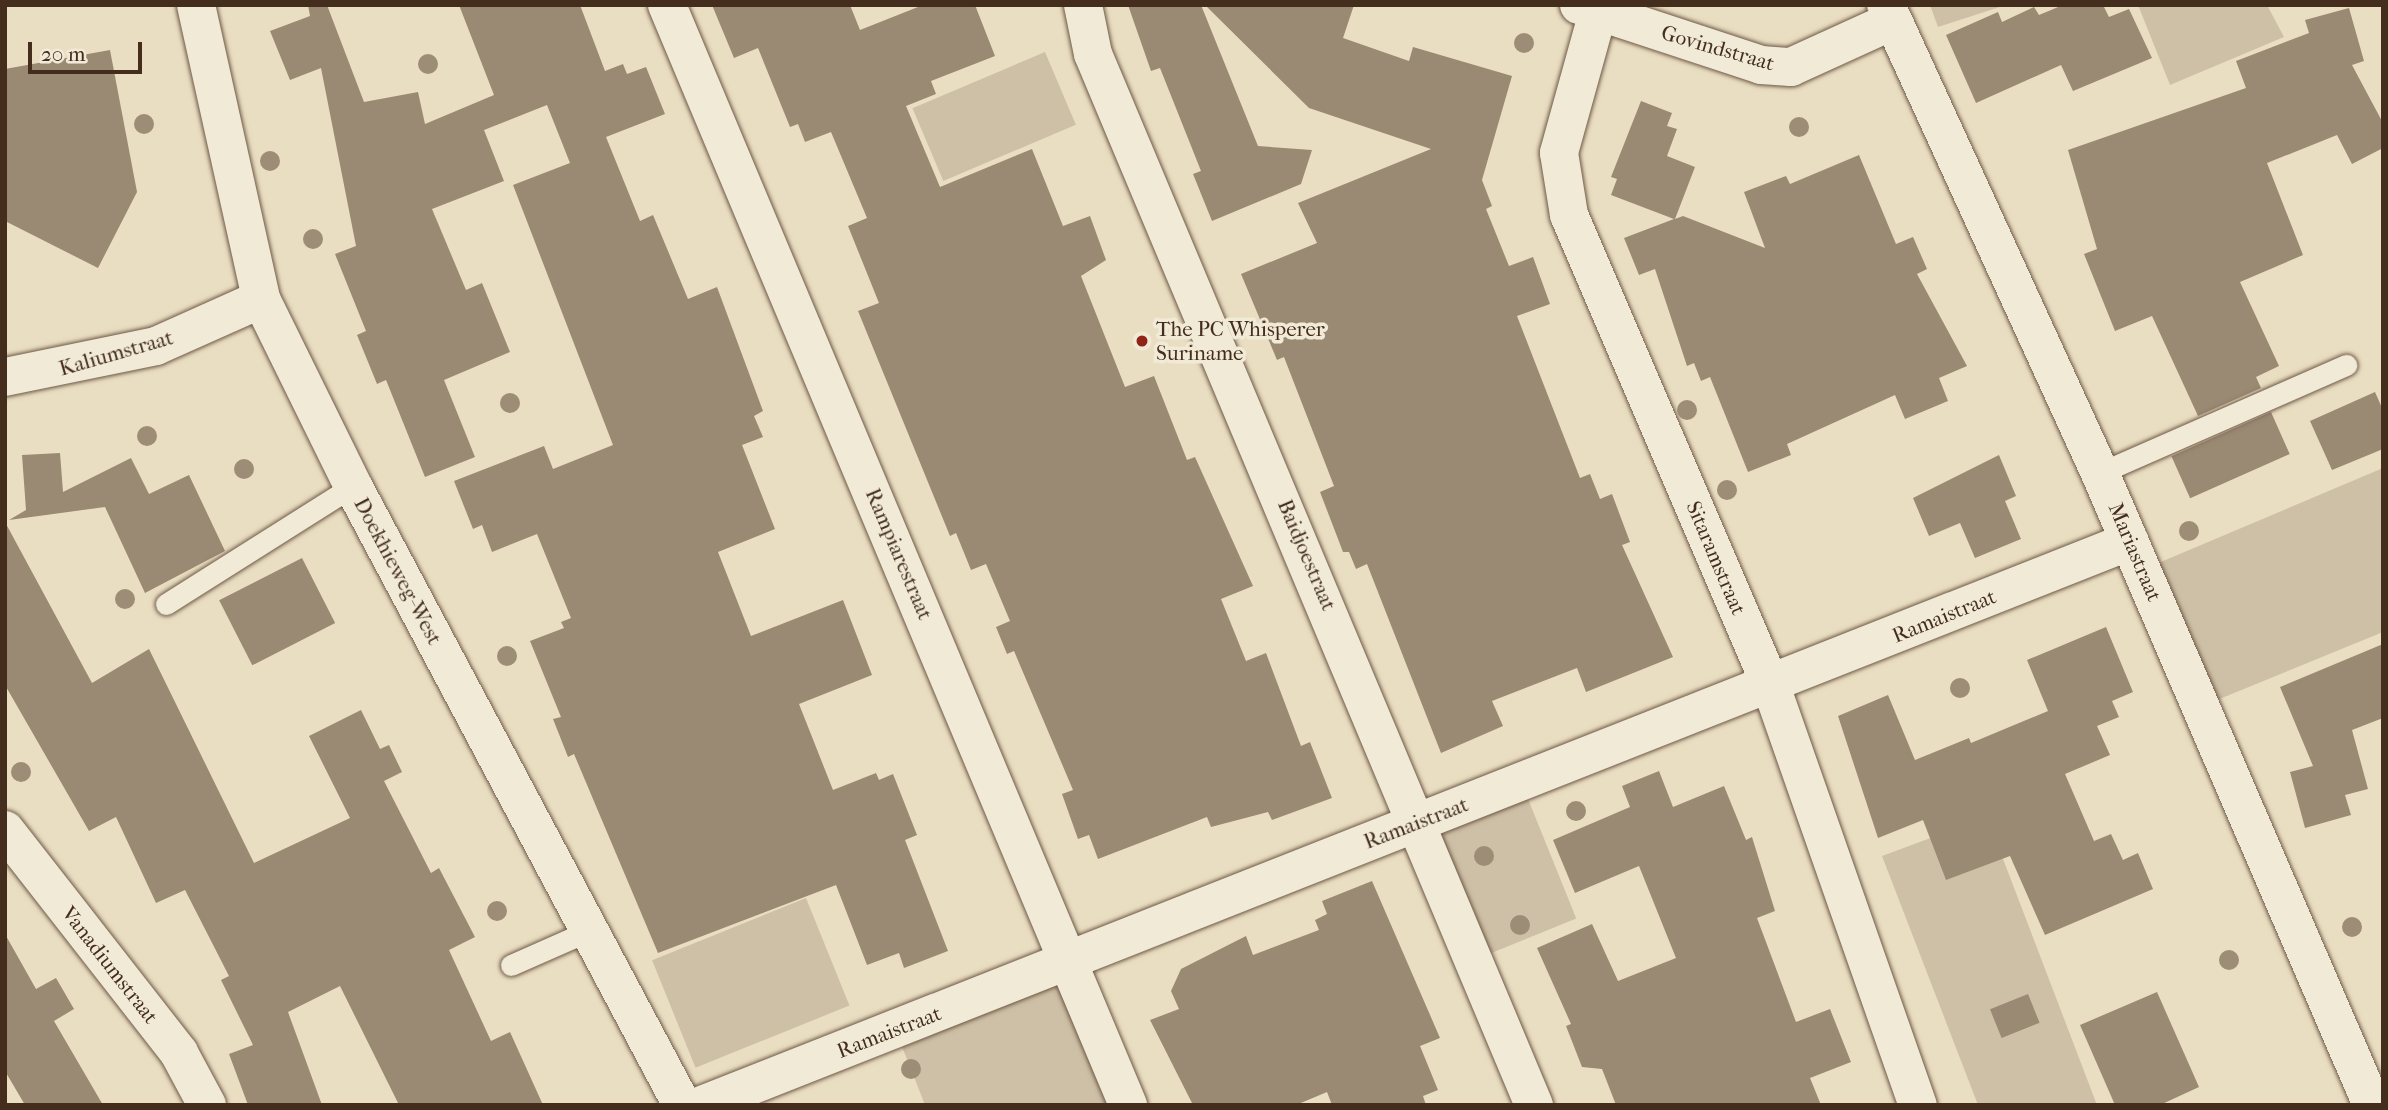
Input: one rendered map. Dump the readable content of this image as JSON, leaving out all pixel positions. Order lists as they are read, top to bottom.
{
  "streets": {
    "street": [
      "Govindstraat",
      "Kaliumstraat",
      "Mariastraat",
      "Rampiarestraat",
      "Baidjoestraat",
      "Sitaramstraat",
      "Doekhieweg-West",
      "Ramaistraat",
      "Vanadiumstraat"
    ]
  },
  "crossings": [
    ["Govindstraat", "Mariastraat"],
    ["Govindstraat", "Sitaramstraat"],
    ["Kaliumstraat", "Doekhieweg-West"],
    ["Mariastraat", "Ramaistraat"],
    ["Rampiarestraat", "Ramaistraat"],
    ["Baidjoestraat", "Ramaistraat"],
    ["Sitaramstraat", "Ramaistraat"]
  ],
  "places": ["The PC Whisperer Suriname"],
  "scale_bar": "20 m"
}
